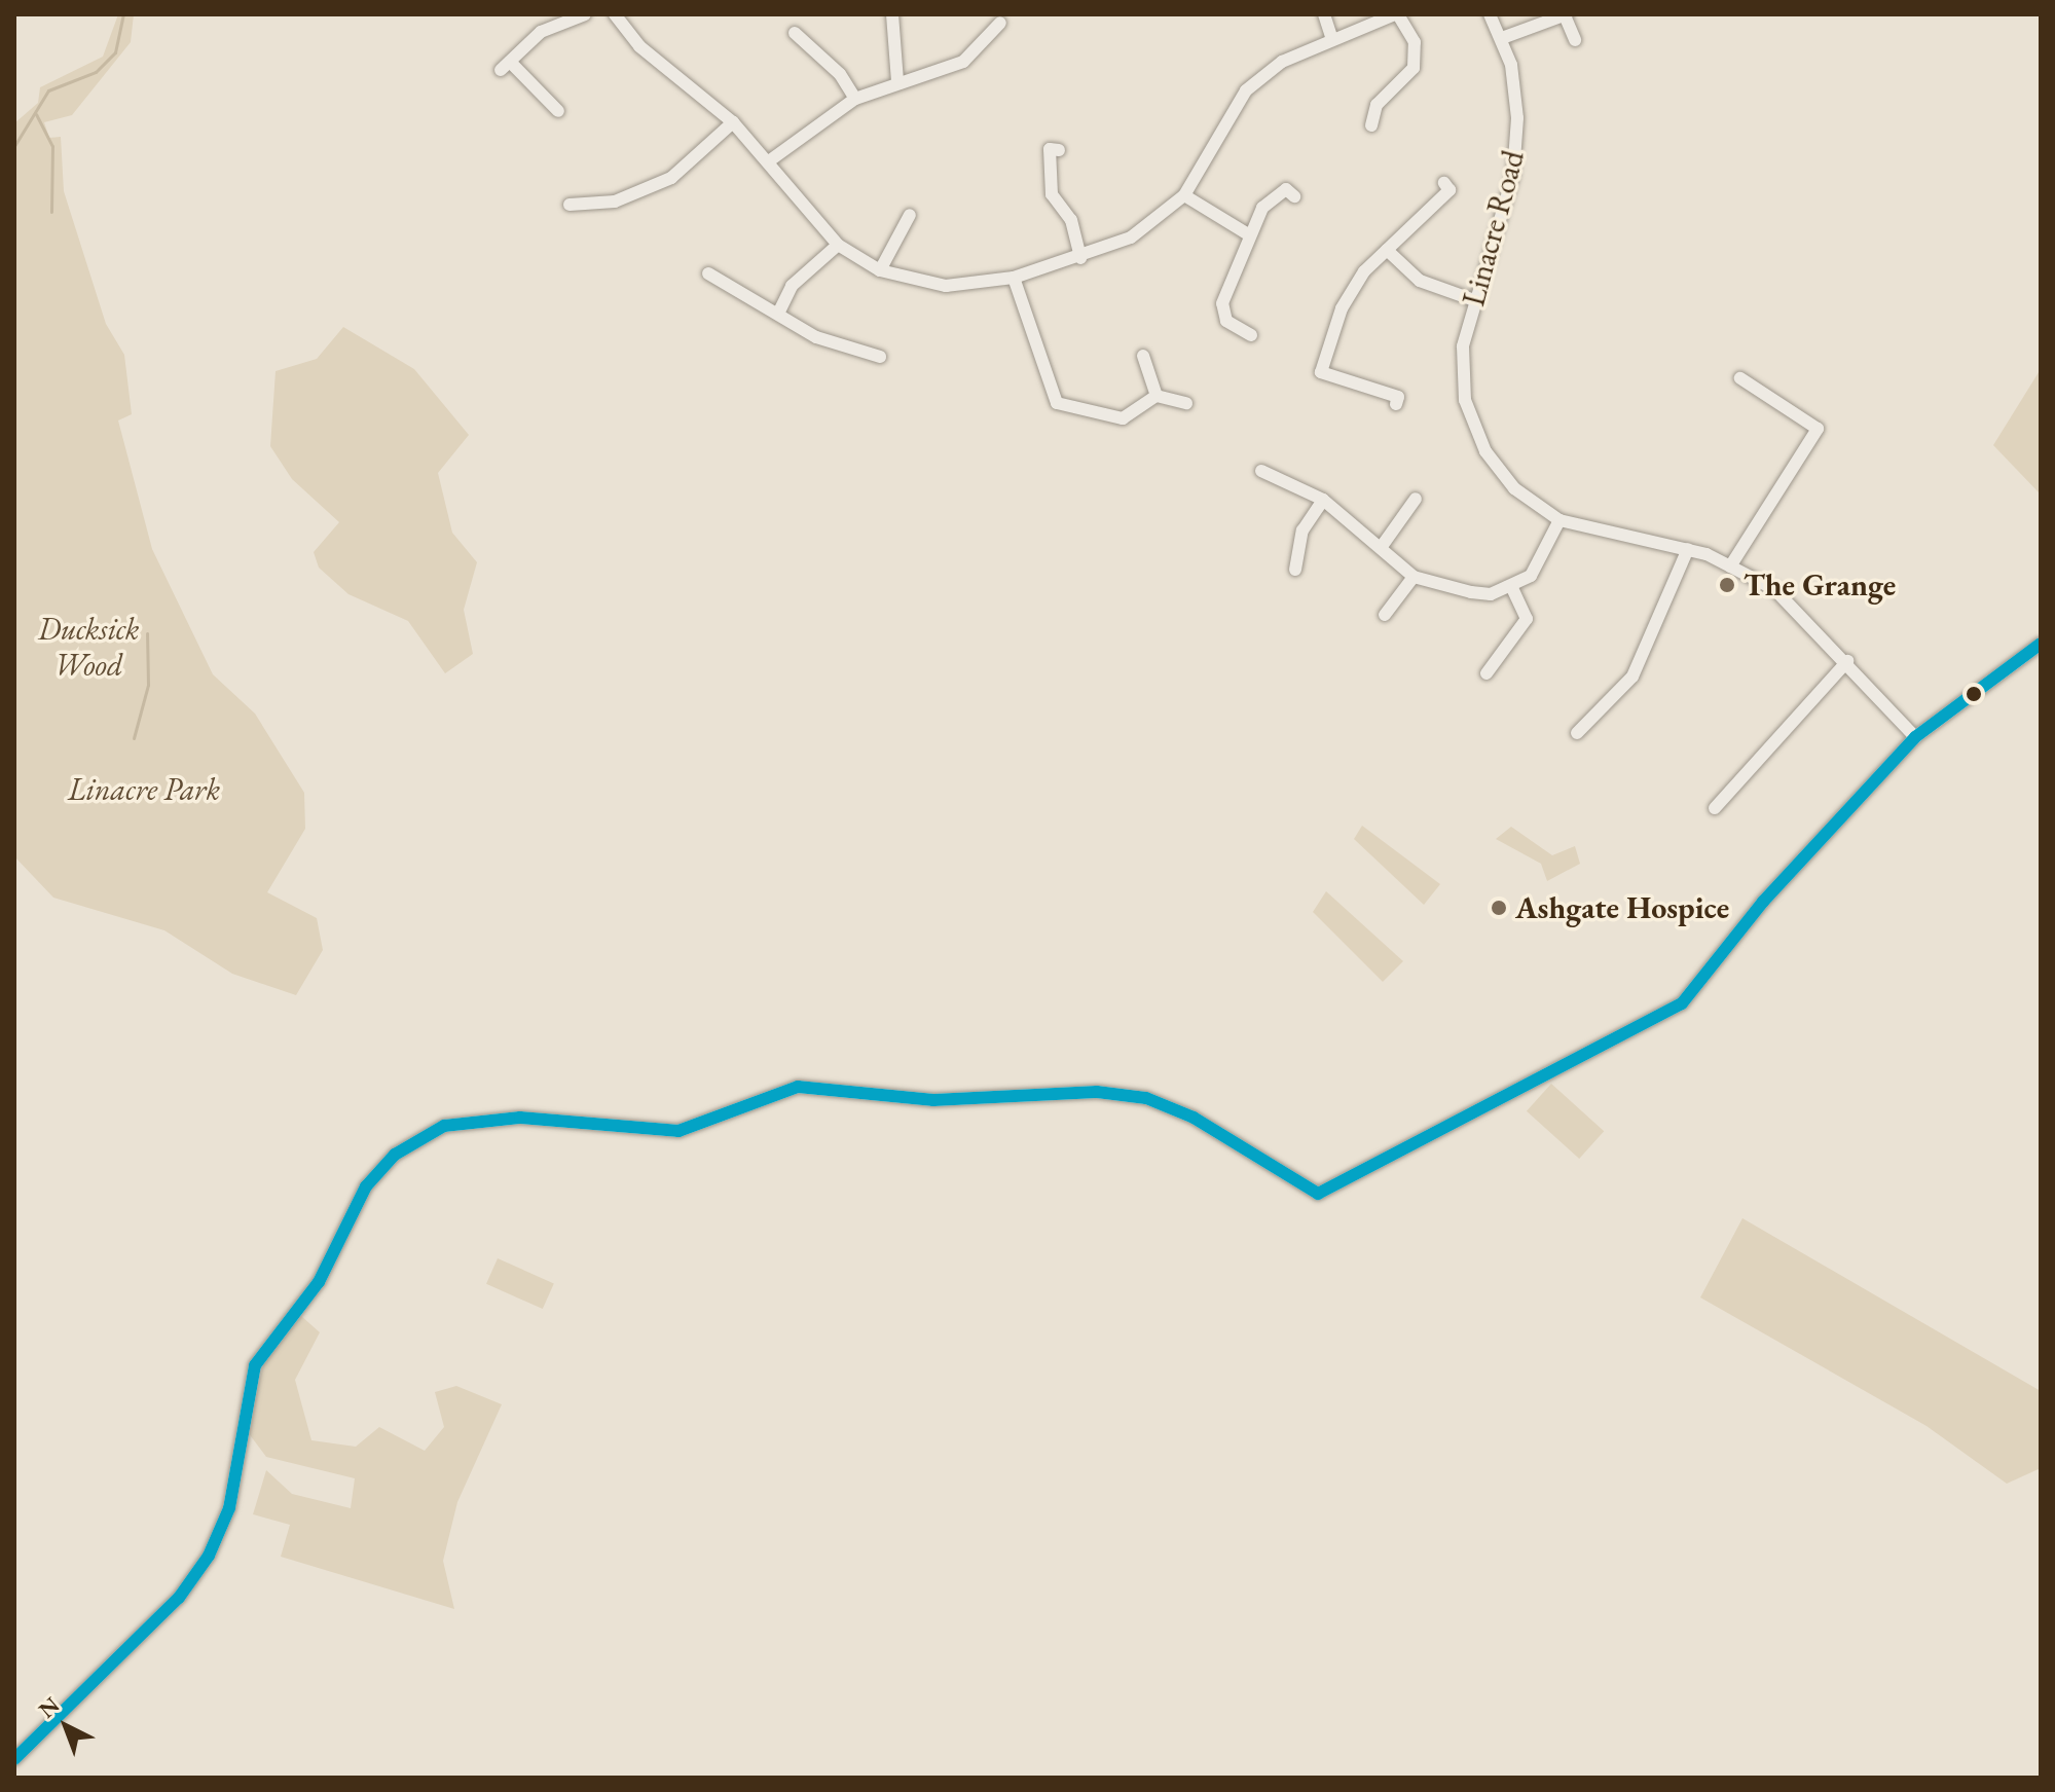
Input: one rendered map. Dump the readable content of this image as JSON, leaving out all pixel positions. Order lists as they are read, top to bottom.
{
  "streets": {
    "street": ["Linacre Road"]
  },
  "parks": ["Ducksick Wood", "Linacre Park"],
  "places": ["The Grange", "Ashgate Hospice"],
  "north": "top left"
}
